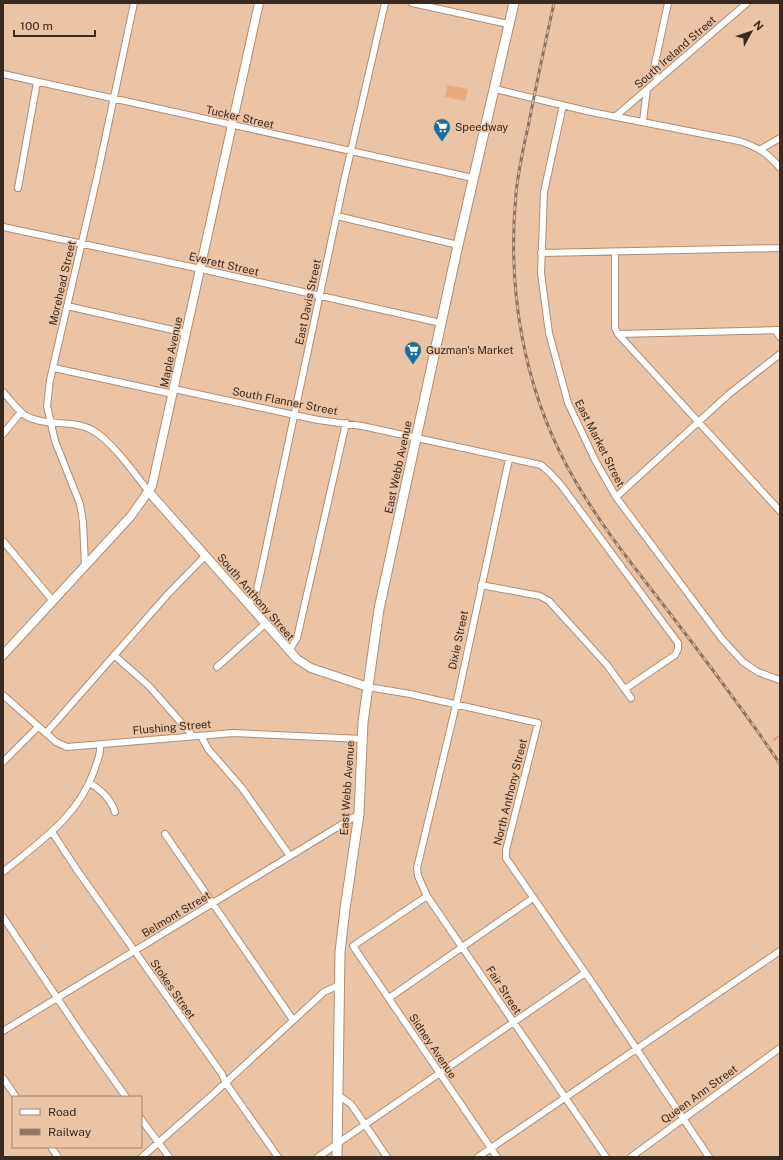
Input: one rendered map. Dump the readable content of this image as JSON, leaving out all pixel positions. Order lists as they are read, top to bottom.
{
  "streets": {
    "highway": ["East Webb Avenue"],
    "main road": ["Maple Avenue", "South Anthony Street"],
    "street": [
      "South Ireland Street",
      "Tucker Street",
      "Everett Street",
      "Morehead Street",
      "East Davis Street",
      "South Flanner Street",
      "East Market Street",
      "Dixie Street",
      "Flushing Street",
      "North Anthony Street",
      "Belmont Street",
      "Stokes Street",
      "Fair Street",
      "Sidney Avenue",
      "Queen Ann Street"
    ]
  },
  "crossings": [
    ["Tucker Street", "Morehead Street"],
    ["Tucker Street", "East Davis Street"],
    ["Tucker Street", "Maple Avenue"],
    ["Tucker Street", "East Webb Avenue"],
    ["Everett Street", "Morehead Street"],
    ["Everett Street", "East Davis Street"],
    ["Everett Street", "Maple Avenue"],
    ["Everett Street", "East Webb Avenue"],
    ["Morehead Street", "Maple Avenue"],
    ["Morehead Street", "South Flanner Street"],
    ["East Davis Street", "South Flanner Street"],
    ["East Davis Street", "South Anthony Street"],
    ["Maple Avenue", "South Flanner Street"],
    ["Maple Avenue", "South Anthony Street"],
    ["South Flanner Street", "East Webb Avenue"],
    ["South Flanner Street", "Dixie Street"],
    ["East Webb Avenue", "South Anthony Street"],
    ["East Webb Avenue", "Flushing Street"],
    ["East Webb Avenue", "North Anthony Street"],
    ["East Webb Avenue", "Belmont Street"],
    ["South Anthony Street", "North Anthony Street"],
    ["Dixie Street", "North Anthony Street"],
    ["Dixie Street", "Fair Street"],
    ["North Anthony Street", "Queen Ann Street"],
    ["Belmont Street", "Stokes Street"]
  ],
  "places": {
    "supermarket": ["Speedway", "Guzman's Market"]
  },
  "legend": ["Road", "Railway"],
  "scale_bar": "100 m",
  "north": "top right"
}
